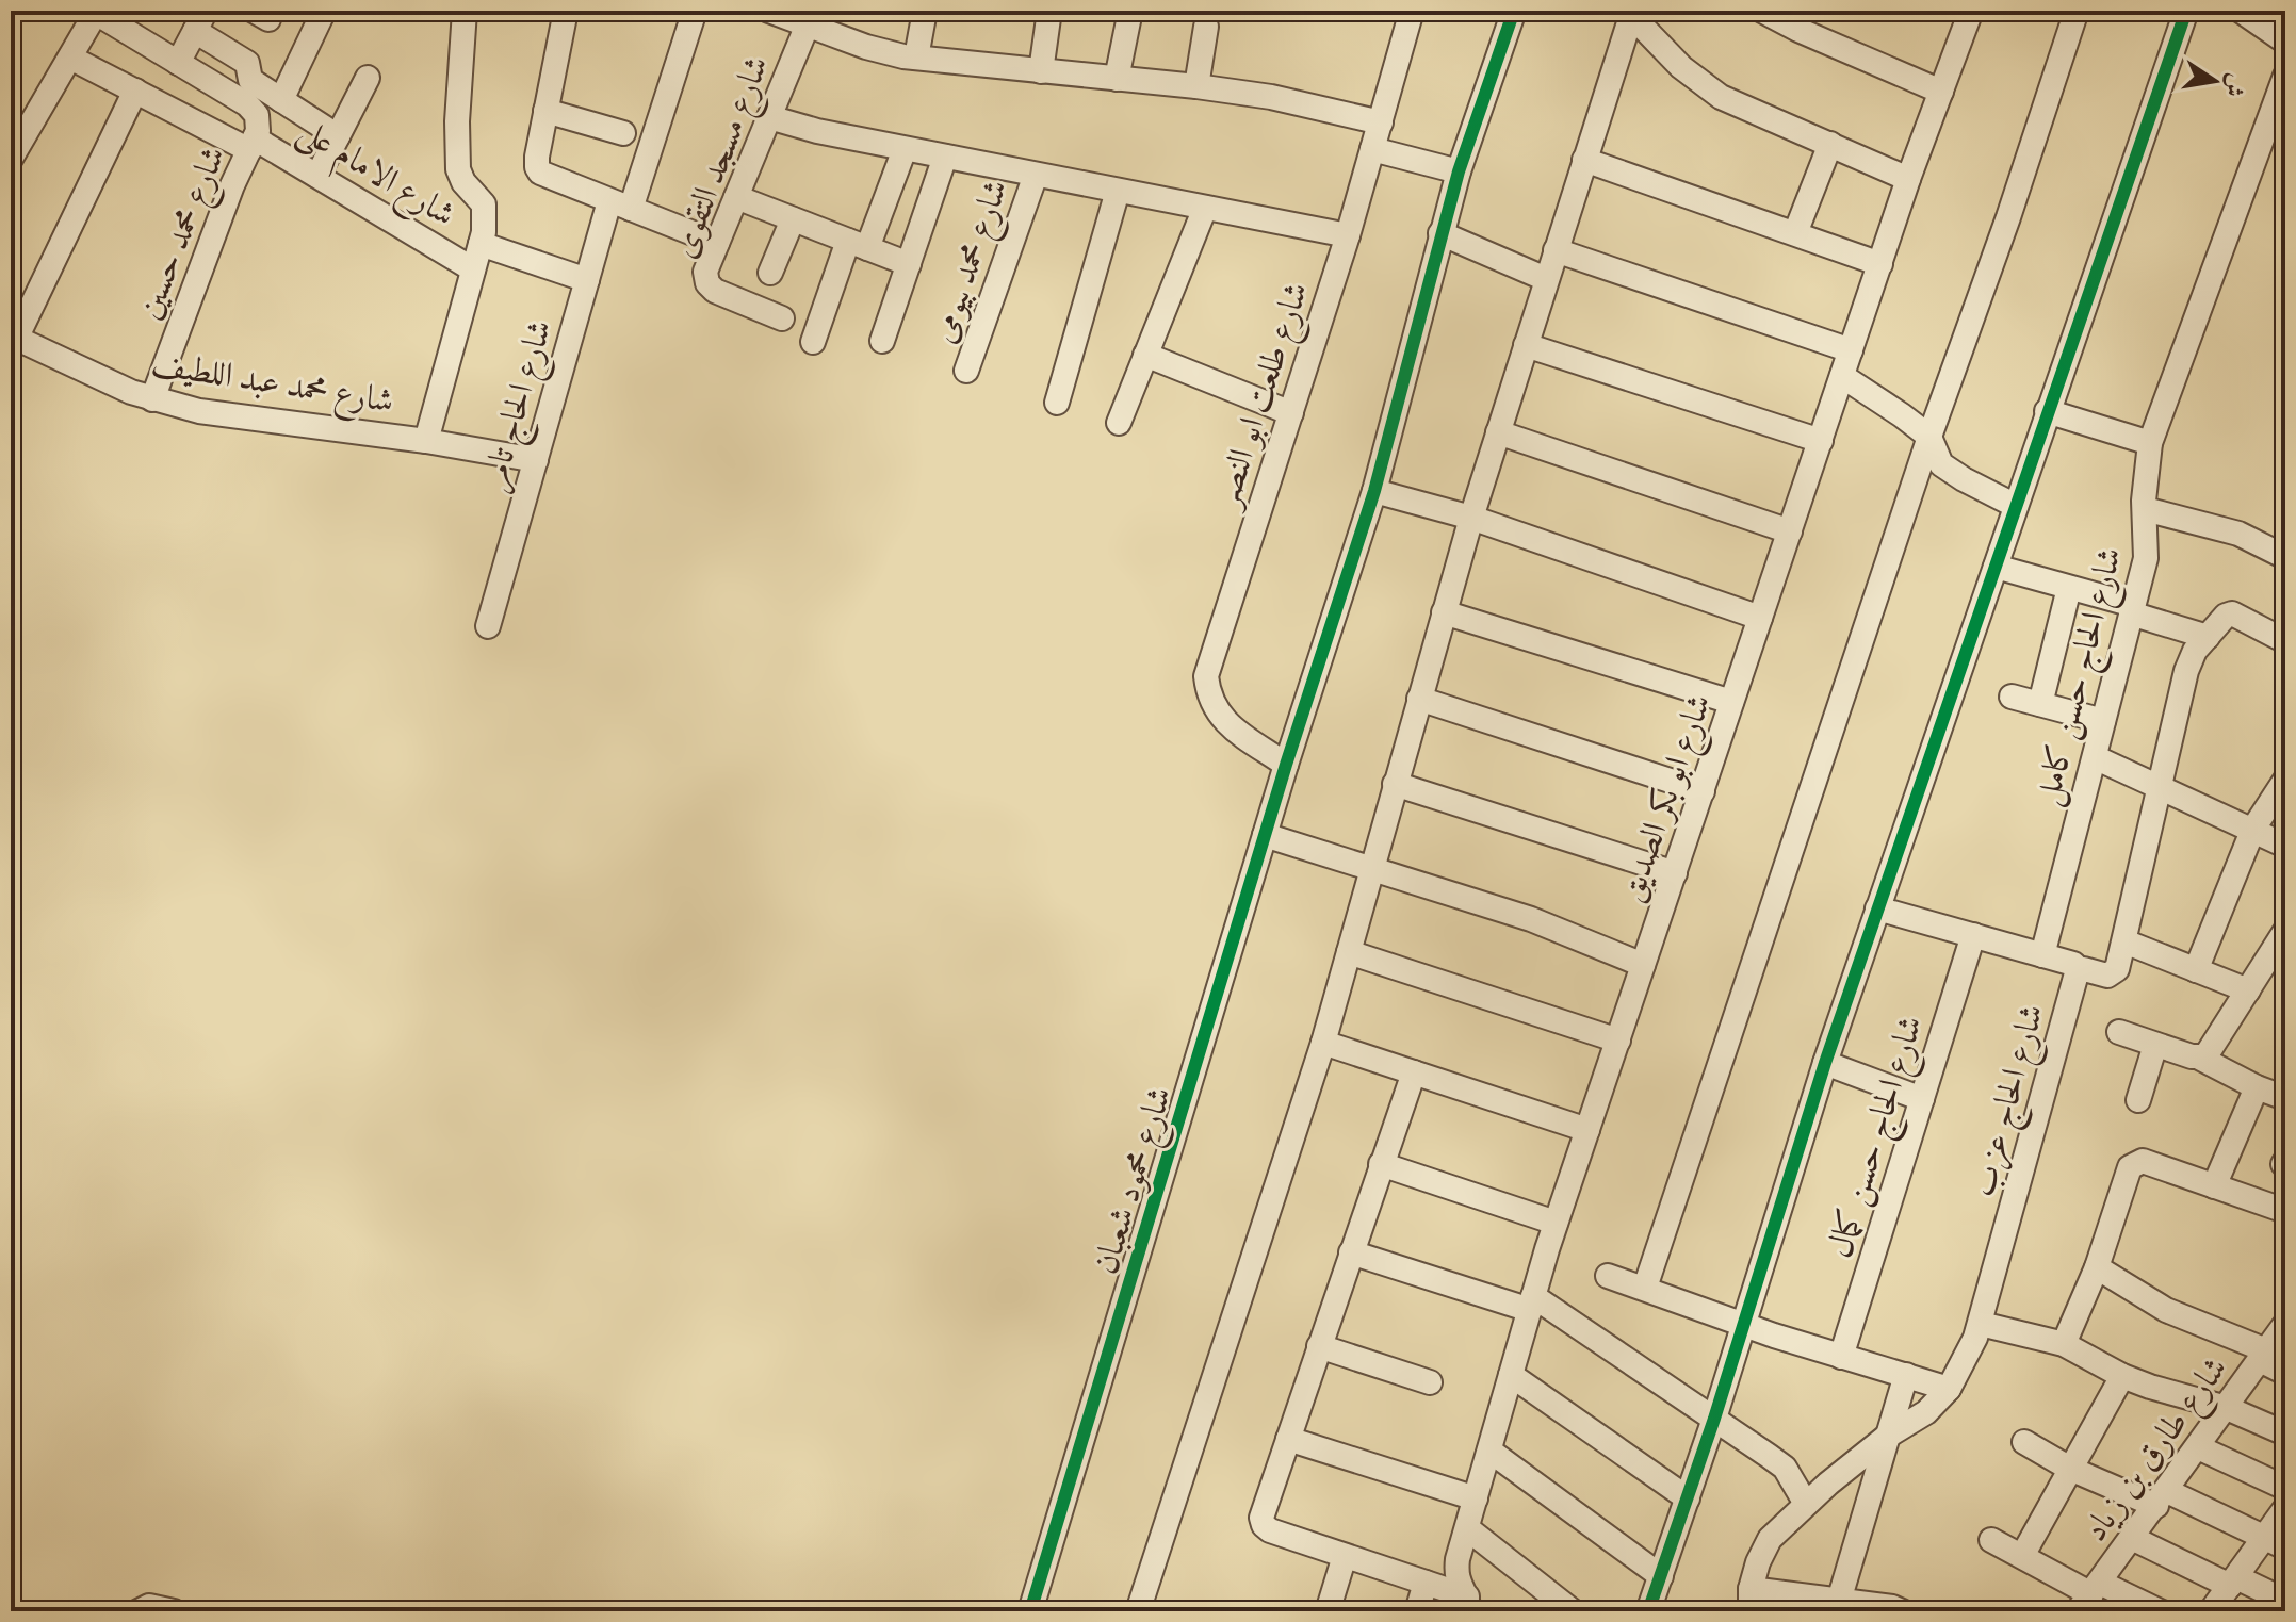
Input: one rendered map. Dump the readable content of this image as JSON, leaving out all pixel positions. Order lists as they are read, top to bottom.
{
  "streets": {
    "street": [
      "شارع مسجد التقوى",
      "شارع الامام على",
      "شارع محمد حسين",
      "شارع محمد بيومى",
      "شارع محمد عبد اللطيف",
      "شارع طلعت ابو النصر",
      "شارع الحاج تامر",
      "شارع الحاج حسن كامل",
      "شارع ابو بكر الصديق",
      "شارع الحاج عزب",
      "شارع الحاج حسن كمال",
      "شارع محمود شعبان",
      "شارع طارق بن زياد"
    ]
  },
  "crossings": [
    ["شارع الامام على", "شارع محمد حسين"],
    ["شارع محمد حسين", "شارع محمد عبد اللطيف"],
    ["شارع محمد عبد اللطيف", "شارع الحاج تامر"],
    ["شارع طلعت ابو النصر", "شارع محمود شعبان"]
  ],
  "north": "right"
}
